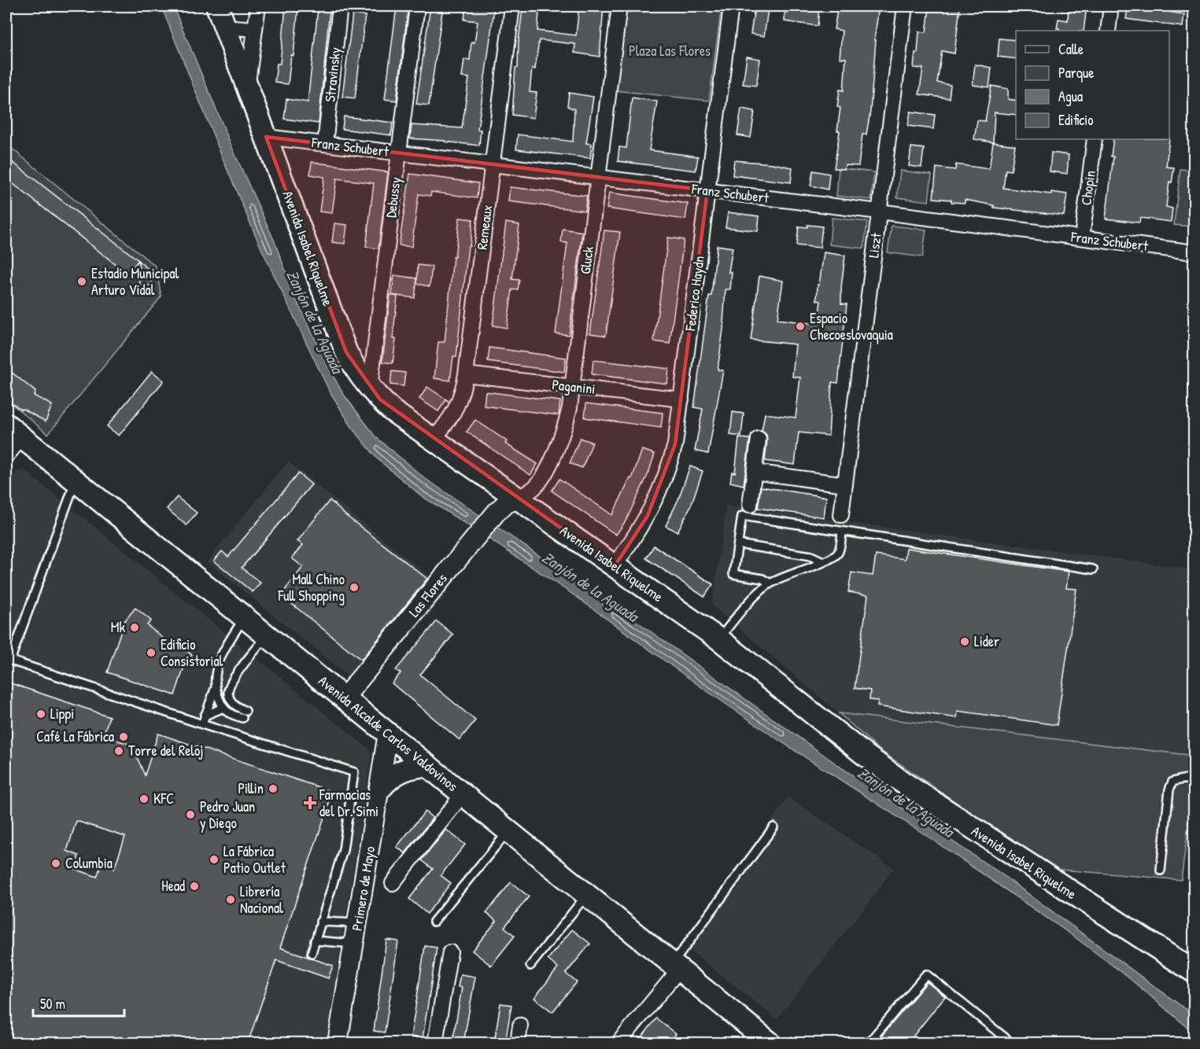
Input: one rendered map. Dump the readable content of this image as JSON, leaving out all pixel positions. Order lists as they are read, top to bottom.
{
  "streets": {
    "main road": ["Avenida Isabel Riquelme", "Avenida Alcalde Carlos Valdovinos"],
    "street": [
      "Stravinsky",
      "Franz Schubert",
      "Chopin",
      "Debussy",
      "Remeaux",
      "Liszt",
      "Gluck",
      "Federico Haydn",
      "Paganini",
      "Las Flores",
      "Primero de Mayo"
    ]
  },
  "crossings": [
    ["Stravinsky", "Franz Schubert"],
    ["Franz Schubert", "Chopin"],
    ["Franz Schubert", "Debussy"],
    ["Franz Schubert", "Remeaux"],
    ["Franz Schubert", "Liszt"],
    ["Franz Schubert", "Avenida Isabel Riquelme"],
    ["Franz Schubert", "Gluck"],
    ["Franz Schubert", "Federico Haydn"],
    ["Debussy", "Avenida Isabel Riquelme"],
    ["Remeaux", "Avenida Isabel Riquelme"],
    ["Remeaux", "Paganini"],
    ["Avenida Isabel Riquelme", "Gluck"],
    ["Avenida Isabel Riquelme", "Federico Haydn"],
    ["Avenida Isabel Riquelme", "Las Flores"],
    ["Gluck", "Paganini"],
    ["Gluck", "Las Flores"],
    ["Federico Haydn", "Paganini"],
    ["Las Flores", "Avenida Alcalde Carlos Valdovinos"],
    ["Avenida Alcalde Carlos Valdovinos", "Primero de Mayo"]
  ],
  "water": ["Zanjón de la Aguada"],
  "parks": ["Plaza Las Flores"],
  "places": {
    "other": [
      "Estadio Municipal Arturo Vidal",
      "Espacio Checoeslovaquia",
      "Mall Chino Full Shopping",
      "Mk",
      "Lider",
      "Edificio Consistorial",
      "Lippi",
      "Café La Fábrica",
      "Torre del Reloj",
      "Pillin",
      "KFC",
      "Pedro Juan y Diego",
      "La Fábrica Patio Outlet",
      "Columbia",
      "Head",
      "Librería Nacional"
    ],
    "health": ["Farmacias del Dr. Simi"]
  },
  "legend": [
    "Calle",
    "Parque",
    "Agua",
    "Edificio"
  ],
  "scale_bar": "50 m"
}
